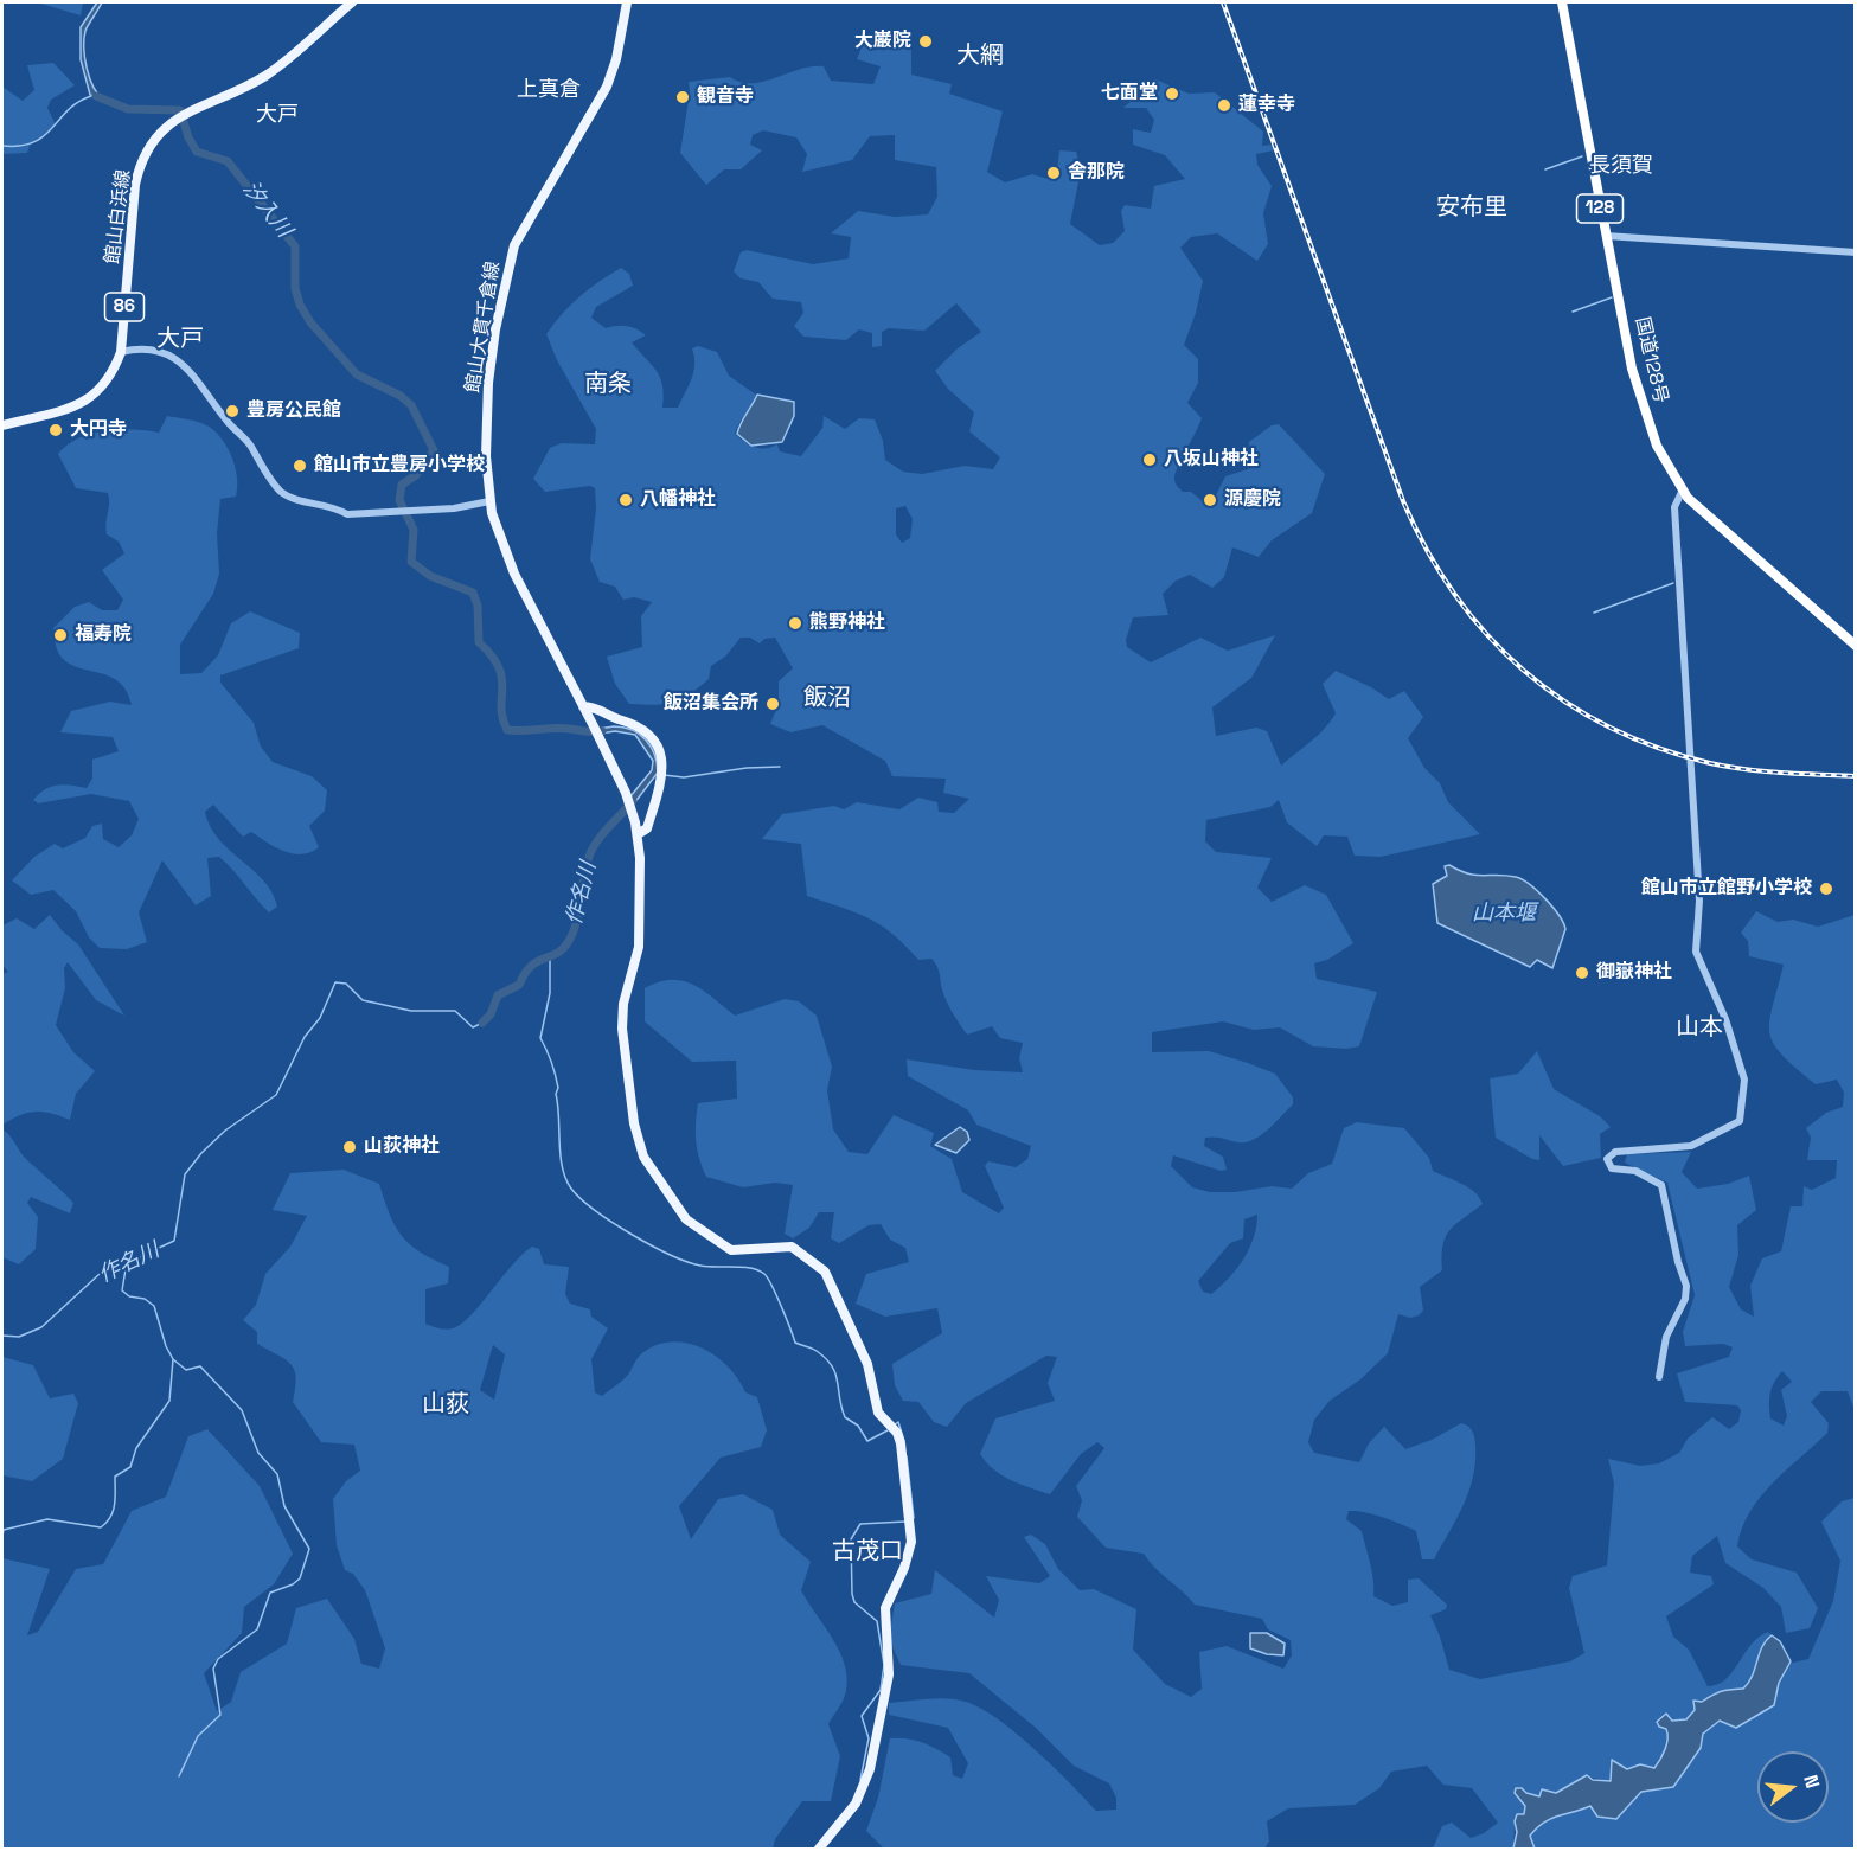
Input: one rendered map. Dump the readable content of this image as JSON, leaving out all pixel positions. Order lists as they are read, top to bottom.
{
  "streets": {
    "highway": ["128", "国道128号"],
    "main road": ["館山白浜線", "86", "館山大貫千倉線"]
  },
  "districts": [
    "大網",
    "上真倉",
    "大戸",
    "長須賀",
    "安布里",
    "大戸",
    "南条",
    "飯沼",
    "山本",
    "山荻",
    "古茂口"
  ],
  "water": ["汐入川", "作名川", "山本堰"],
  "places": [
    "大巌院",
    "七面堂",
    "観音寺",
    "蓮幸寺",
    "舎那院",
    "豊房公民館",
    "大円寺",
    "八坂山神社",
    "館山市立豊房小学校",
    "八幡神社",
    "源慶院",
    "熊野神社",
    "福寿院",
    "飯沼集会所",
    "館山市立館野小学校",
    "御嶽神社",
    "山荻神社"
  ],
  "north": "right"
}
